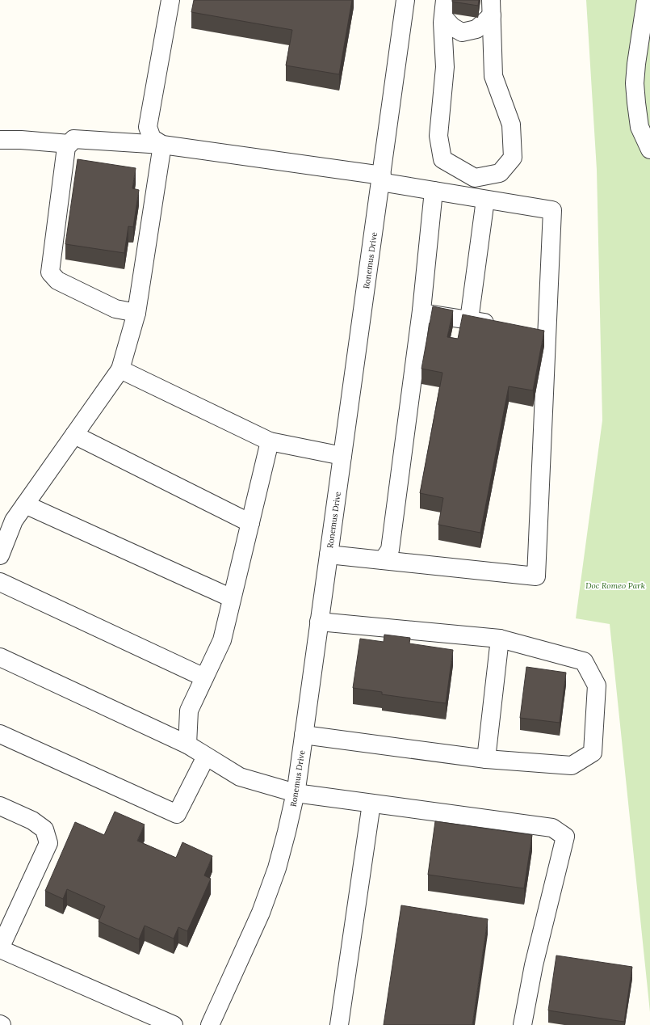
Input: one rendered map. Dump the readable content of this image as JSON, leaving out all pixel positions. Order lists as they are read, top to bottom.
{
  "streets": {
    "street": ["Ronemus Drive"]
  },
  "parks": ["Doc Romeo Park"]
}
